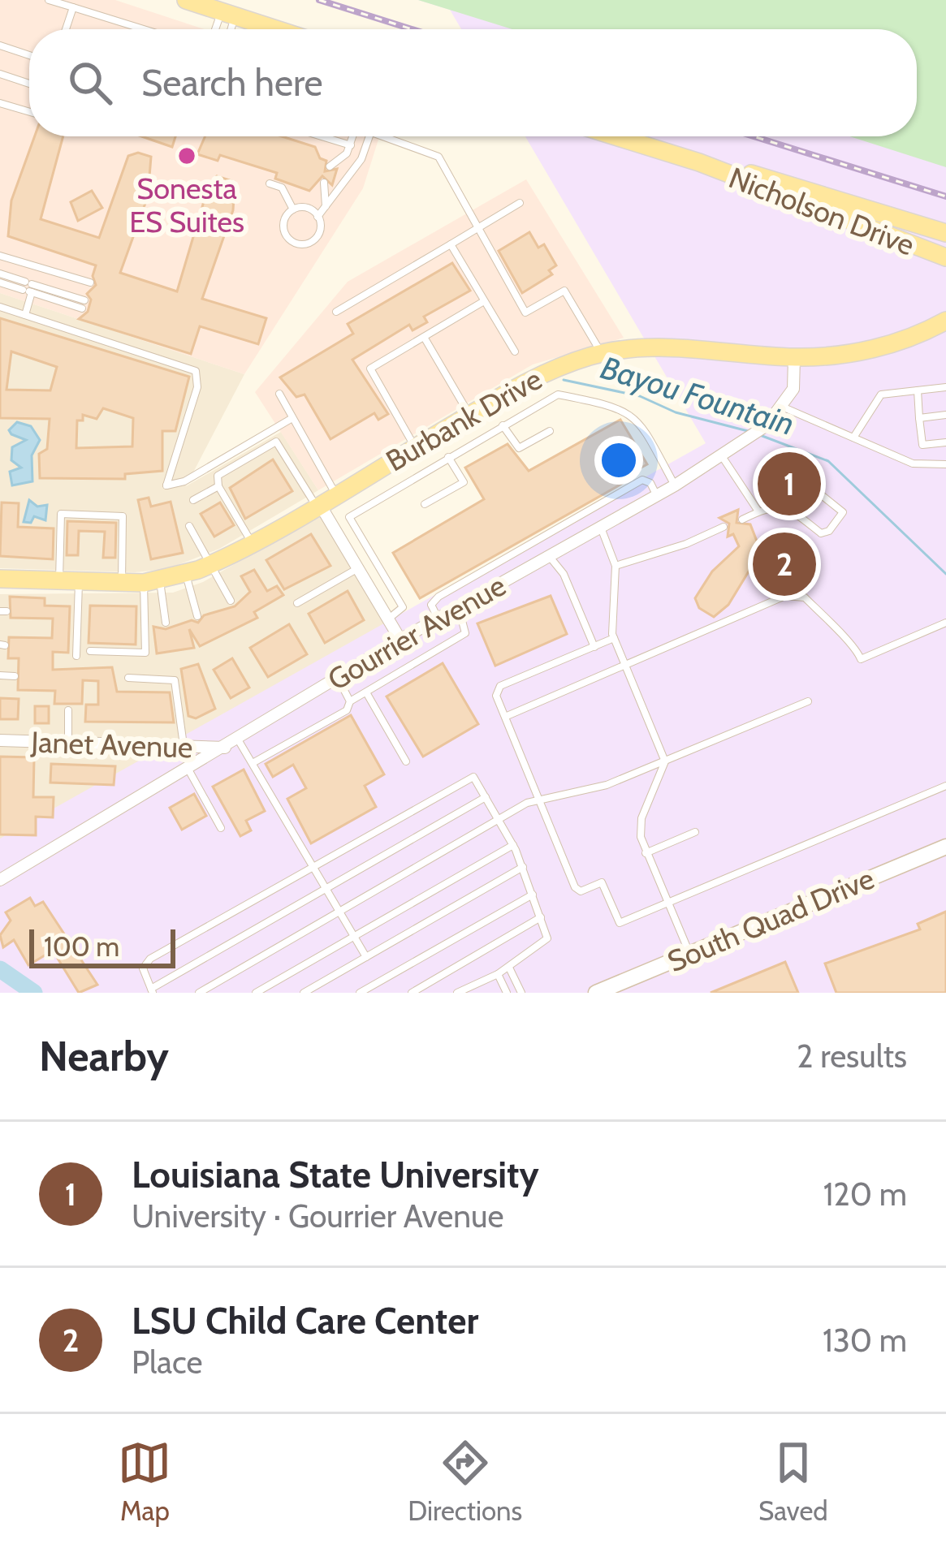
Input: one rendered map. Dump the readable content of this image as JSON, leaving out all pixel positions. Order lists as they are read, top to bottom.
{
  "streets": {
    "main road": ["Nicholson Drive", "Burbank Drive"],
    "street": ["Gourrier Avenue", "Janet Avenue", "South Quad Drive"]
  },
  "crossings": [
    ["Burbank Drive", "Gourrier Avenue"],
    ["Gourrier Avenue", "Janet Avenue"]
  ],
  "water": ["Bayou Fountain"],
  "places": ["Sonesta ES Suites"],
  "scale_bar": "100 m",
  "page": {
    "search": "Search here",
    "pins": ["1", "2"],
    "scale": "100 m",
    "heading": ["Nearby", "2 results"],
    "list": [
      {
        "mark": "1",
        "name": "Louisiana State University",
        "note": "University · Gourrier Avenue",
        "value": "120 m"
      },
      {
        "mark": "2",
        "name": "LSU Child Care Center",
        "note": "Place",
        "value": "130 m"
      }
    ],
    "nav": ["Map", "Directions", "Saved"]
  }
}
